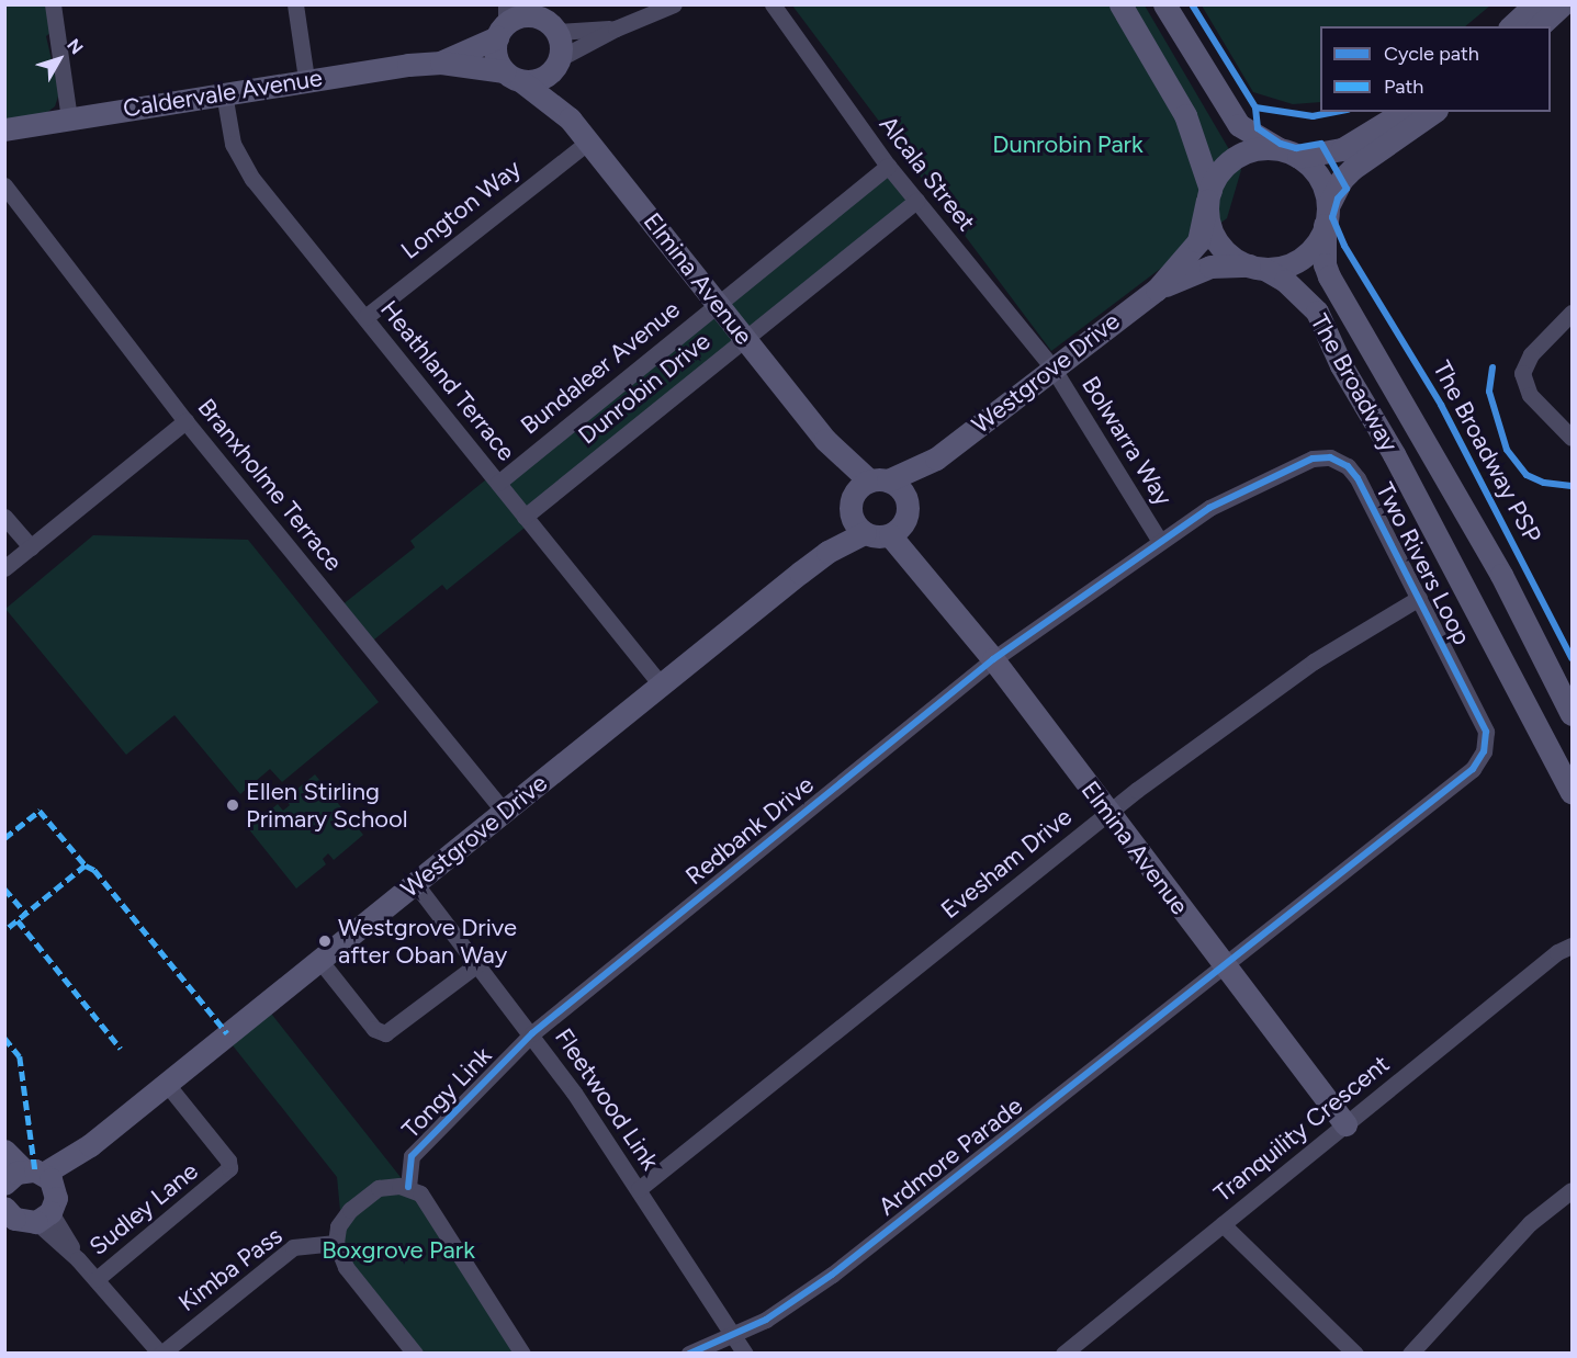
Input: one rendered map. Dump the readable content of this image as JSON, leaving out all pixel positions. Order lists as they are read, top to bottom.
{
  "streets": {
    "street": [
      "Caldervale Avenue",
      "Alcala Street",
      "Longton Way",
      "Elmina Avenue",
      "Bundaleer Avenue",
      "Westgrove Drive",
      "Heathland Terrace",
      "The Broadway",
      "Dunrobin Drive",
      "Bolwarra Way",
      "Branxholme Terrace",
      "Two Rivers Loop",
      "Redbank Drive",
      "Evesham Drive",
      "Tongy Link",
      "Fleetwood Link",
      "Tranquility Crescent",
      "Ardmore Parade",
      "Sudley Lane",
      "Kimba Pass"
    ],
    "cycle path": ["The Broadway PSP"]
  },
  "crossings": [
    ["Caldervale Avenue", "Elmina Avenue"],
    ["Caldervale Avenue", "Heathland Terrace"],
    ["Alcala Street", "Bundaleer Avenue"],
    ["Alcala Street", "Westgrove Drive"],
    ["Alcala Street", "Dunrobin Drive"],
    ["Alcala Street", "Bolwarra Way"],
    ["Longton Way", "Elmina Avenue"],
    ["Longton Way", "Heathland Terrace"],
    ["Elmina Avenue", "Bundaleer Avenue"],
    ["Elmina Avenue", "Westgrove Drive"],
    ["Elmina Avenue", "Dunrobin Drive"],
    ["Elmina Avenue", "Two Rivers Loop"],
    ["Elmina Avenue", "Redbank Drive"],
    ["Elmina Avenue", "Evesham Drive"],
    ["Elmina Avenue", "Tranquility Crescent"],
    ["Elmina Avenue", "Ardmore Parade"],
    ["Bundaleer Avenue", "Heathland Terrace"],
    ["Westgrove Drive", "Heathland Terrace"],
    ["Westgrove Drive", "The Broadway"],
    ["Westgrove Drive", "Bolwarra Way"],
    ["Westgrove Drive", "Branxholme Terrace"],
    ["Westgrove Drive", "Fleetwood Link"],
    ["Westgrove Drive", "Sudley Lane"],
    ["Heathland Terrace", "Dunrobin Drive"],
    ["Bolwarra Way", "Two Rivers Loop"],
    ["Two Rivers Loop", "Redbank Drive"],
    ["Two Rivers Loop", "Evesham Drive"],
    ["Two Rivers Loop", "Ardmore Parade"],
    ["Redbank Drive", "Tongy Link"],
    ["Redbank Drive", "Fleetwood Link"],
    ["Evesham Drive", "Fleetwood Link"],
    ["Tongy Link", "Fleetwood Link"],
    ["Fleetwood Link", "Ardmore Parade"]
  ],
  "parks": ["Dunrobin Park", "Boxgrove Park"],
  "places": ["Ellen Stirling Primary School", "Westgrove Drive after Oban Way"],
  "legend": ["Cycle path", "Path"],
  "north": "top right"
}
